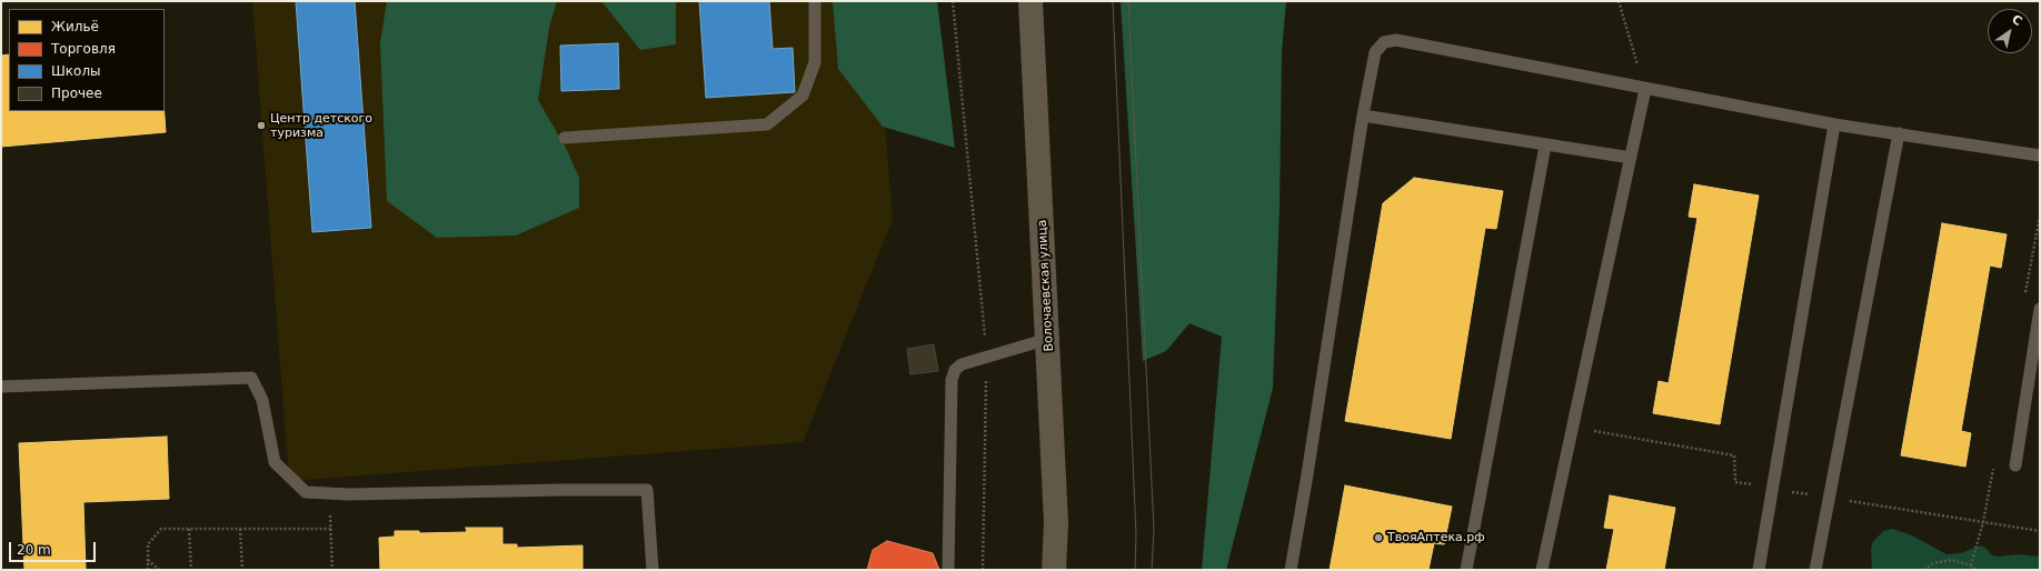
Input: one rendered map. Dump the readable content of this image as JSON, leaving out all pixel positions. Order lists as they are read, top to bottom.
{
  "streets": {
    "main road": ["Волочаевская улица"]
  },
  "places": ["Центр детского туризма", "ТвояАптека.рф"],
  "legend": [
    "Жильё",
    "Торговля",
    "Школы",
    "Прочее"
  ],
  "scale_bar": "20 m",
  "north": "top right"
}
